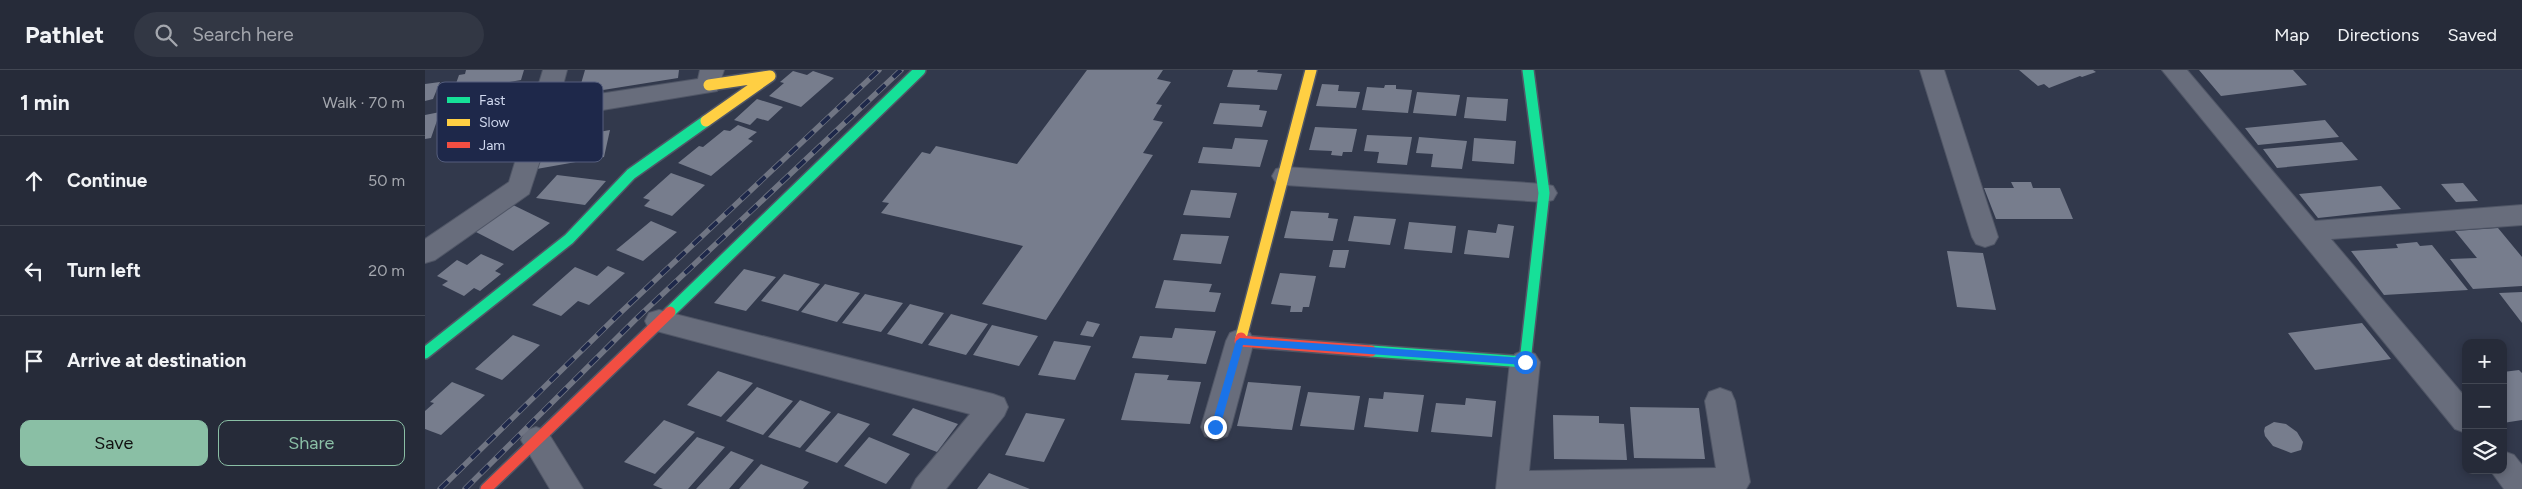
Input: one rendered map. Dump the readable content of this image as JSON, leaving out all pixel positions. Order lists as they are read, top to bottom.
{
  "legend": ["Fast", "Slow", "Jam"],
  "page": {
    "header": "Pathlet",
    "search": "Search here",
    "nav": ["Map", "Directions", "Saved"],
    "heading": ["1 min", "Walk · 70 m"],
    "list": [
      ["Continue", "50 m"],
      ["Turn left", "20 m"],
      "Arrive at destination"
    ],
    "map_buttons": ["+", "−"],
    "buttons": ["Save", "Share"]
  }
}
